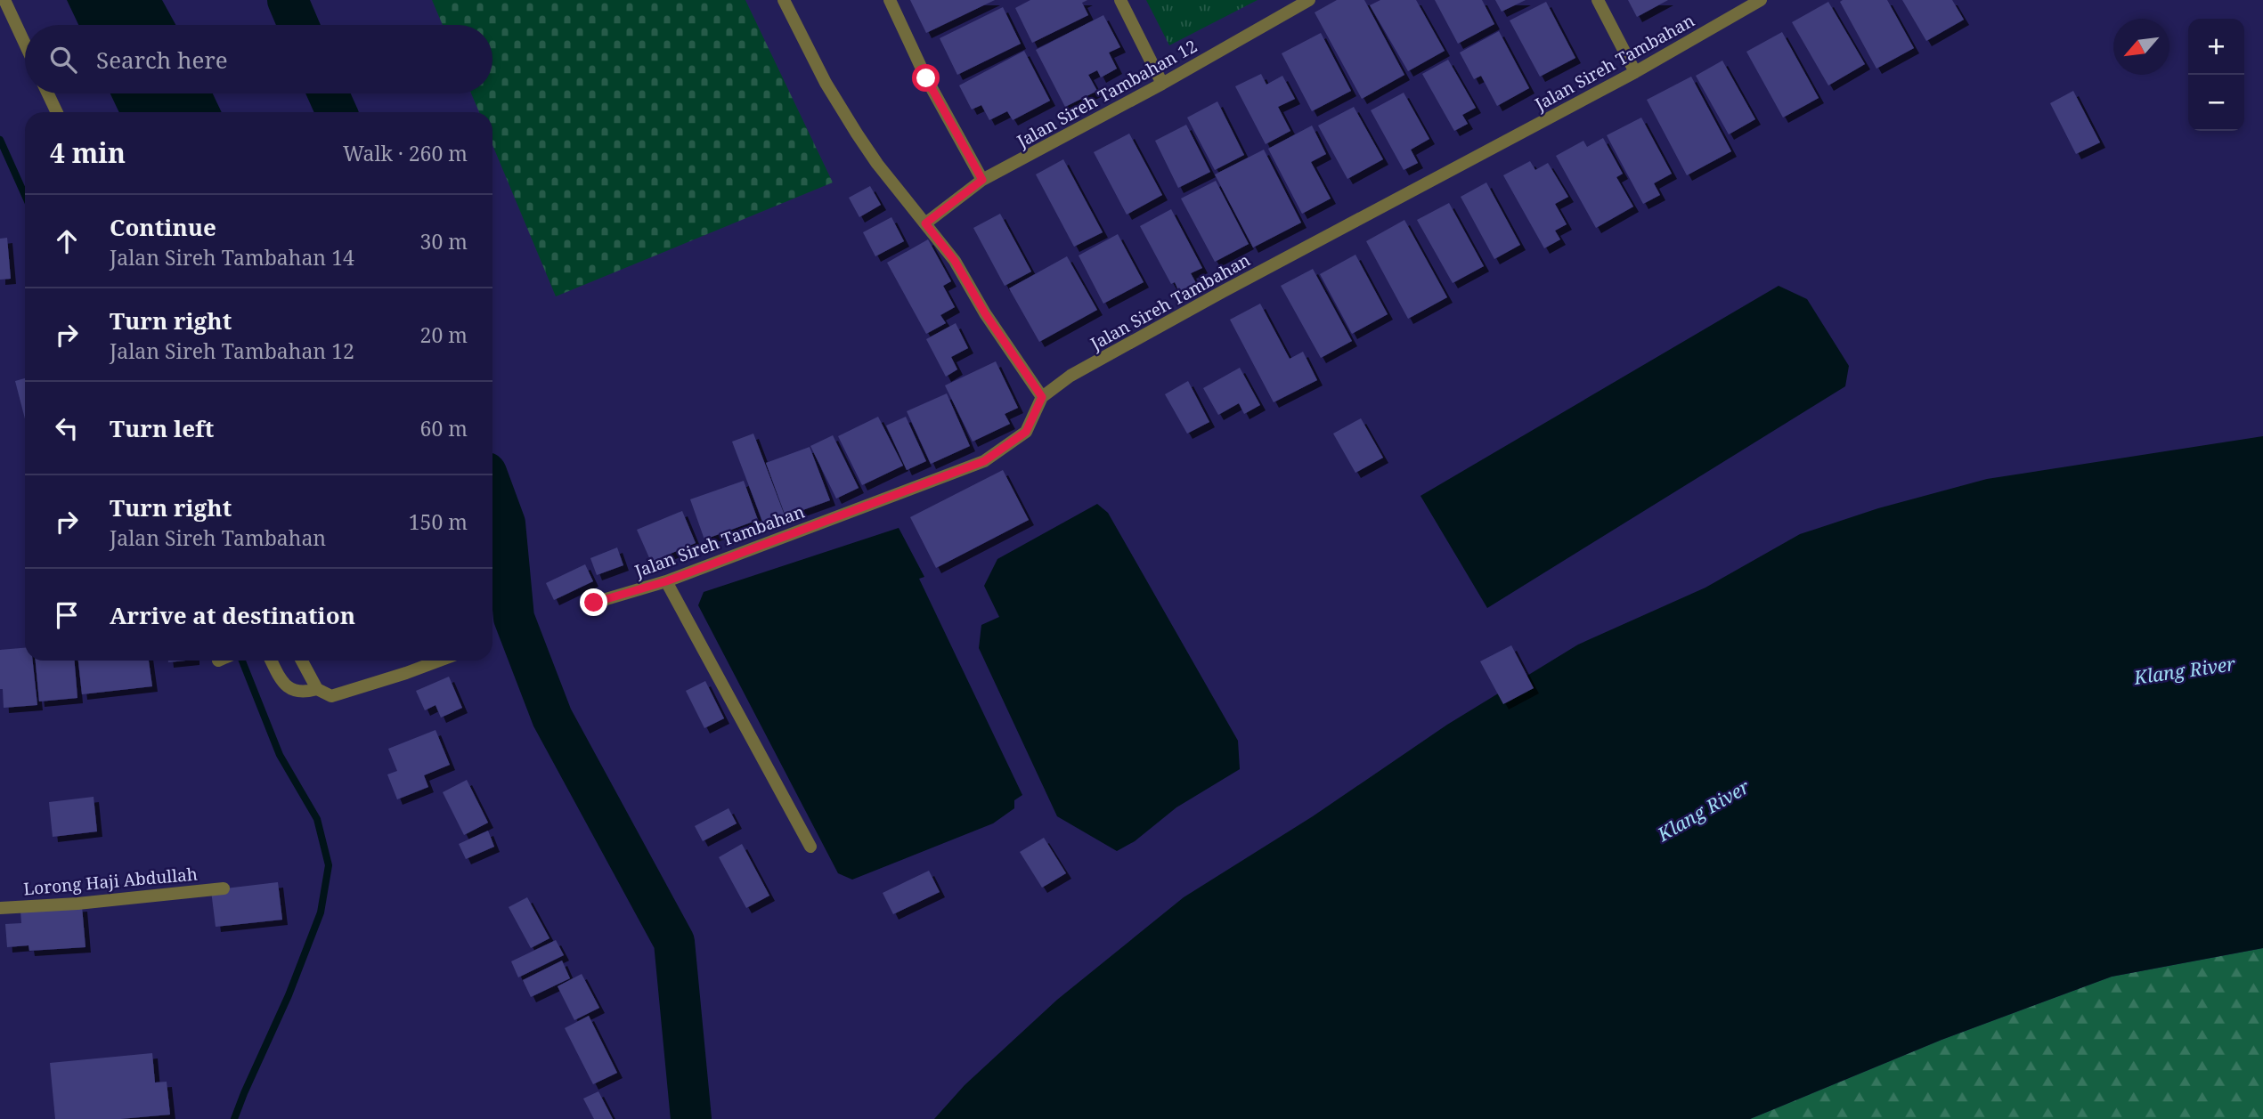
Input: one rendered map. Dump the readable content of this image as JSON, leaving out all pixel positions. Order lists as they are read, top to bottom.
{
  "streets": {
    "street": ["Jalan Sireh Tambahan", "Jalan Sireh Tambahan 12", "Lorong Haji Abdullah"]
  },
  "water": ["Klang River"],
  "north": "bottom left",
  "page": {
    "map_buttons": ["+", "−"],
    "search": "Search here",
    "heading": ["4 min", "Walk · 260 m"],
    "list": [
      ["Continue", "Jalan Sireh Tambahan 14", "30 m"],
      ["Turn right", "Jalan Sireh Tambahan 12", "20 m"],
      ["Turn left", "60 m"],
      ["Turn right", "Jalan Sireh Tambahan", "150 m"],
      "Arrive at destination"
    ]
  }
}
